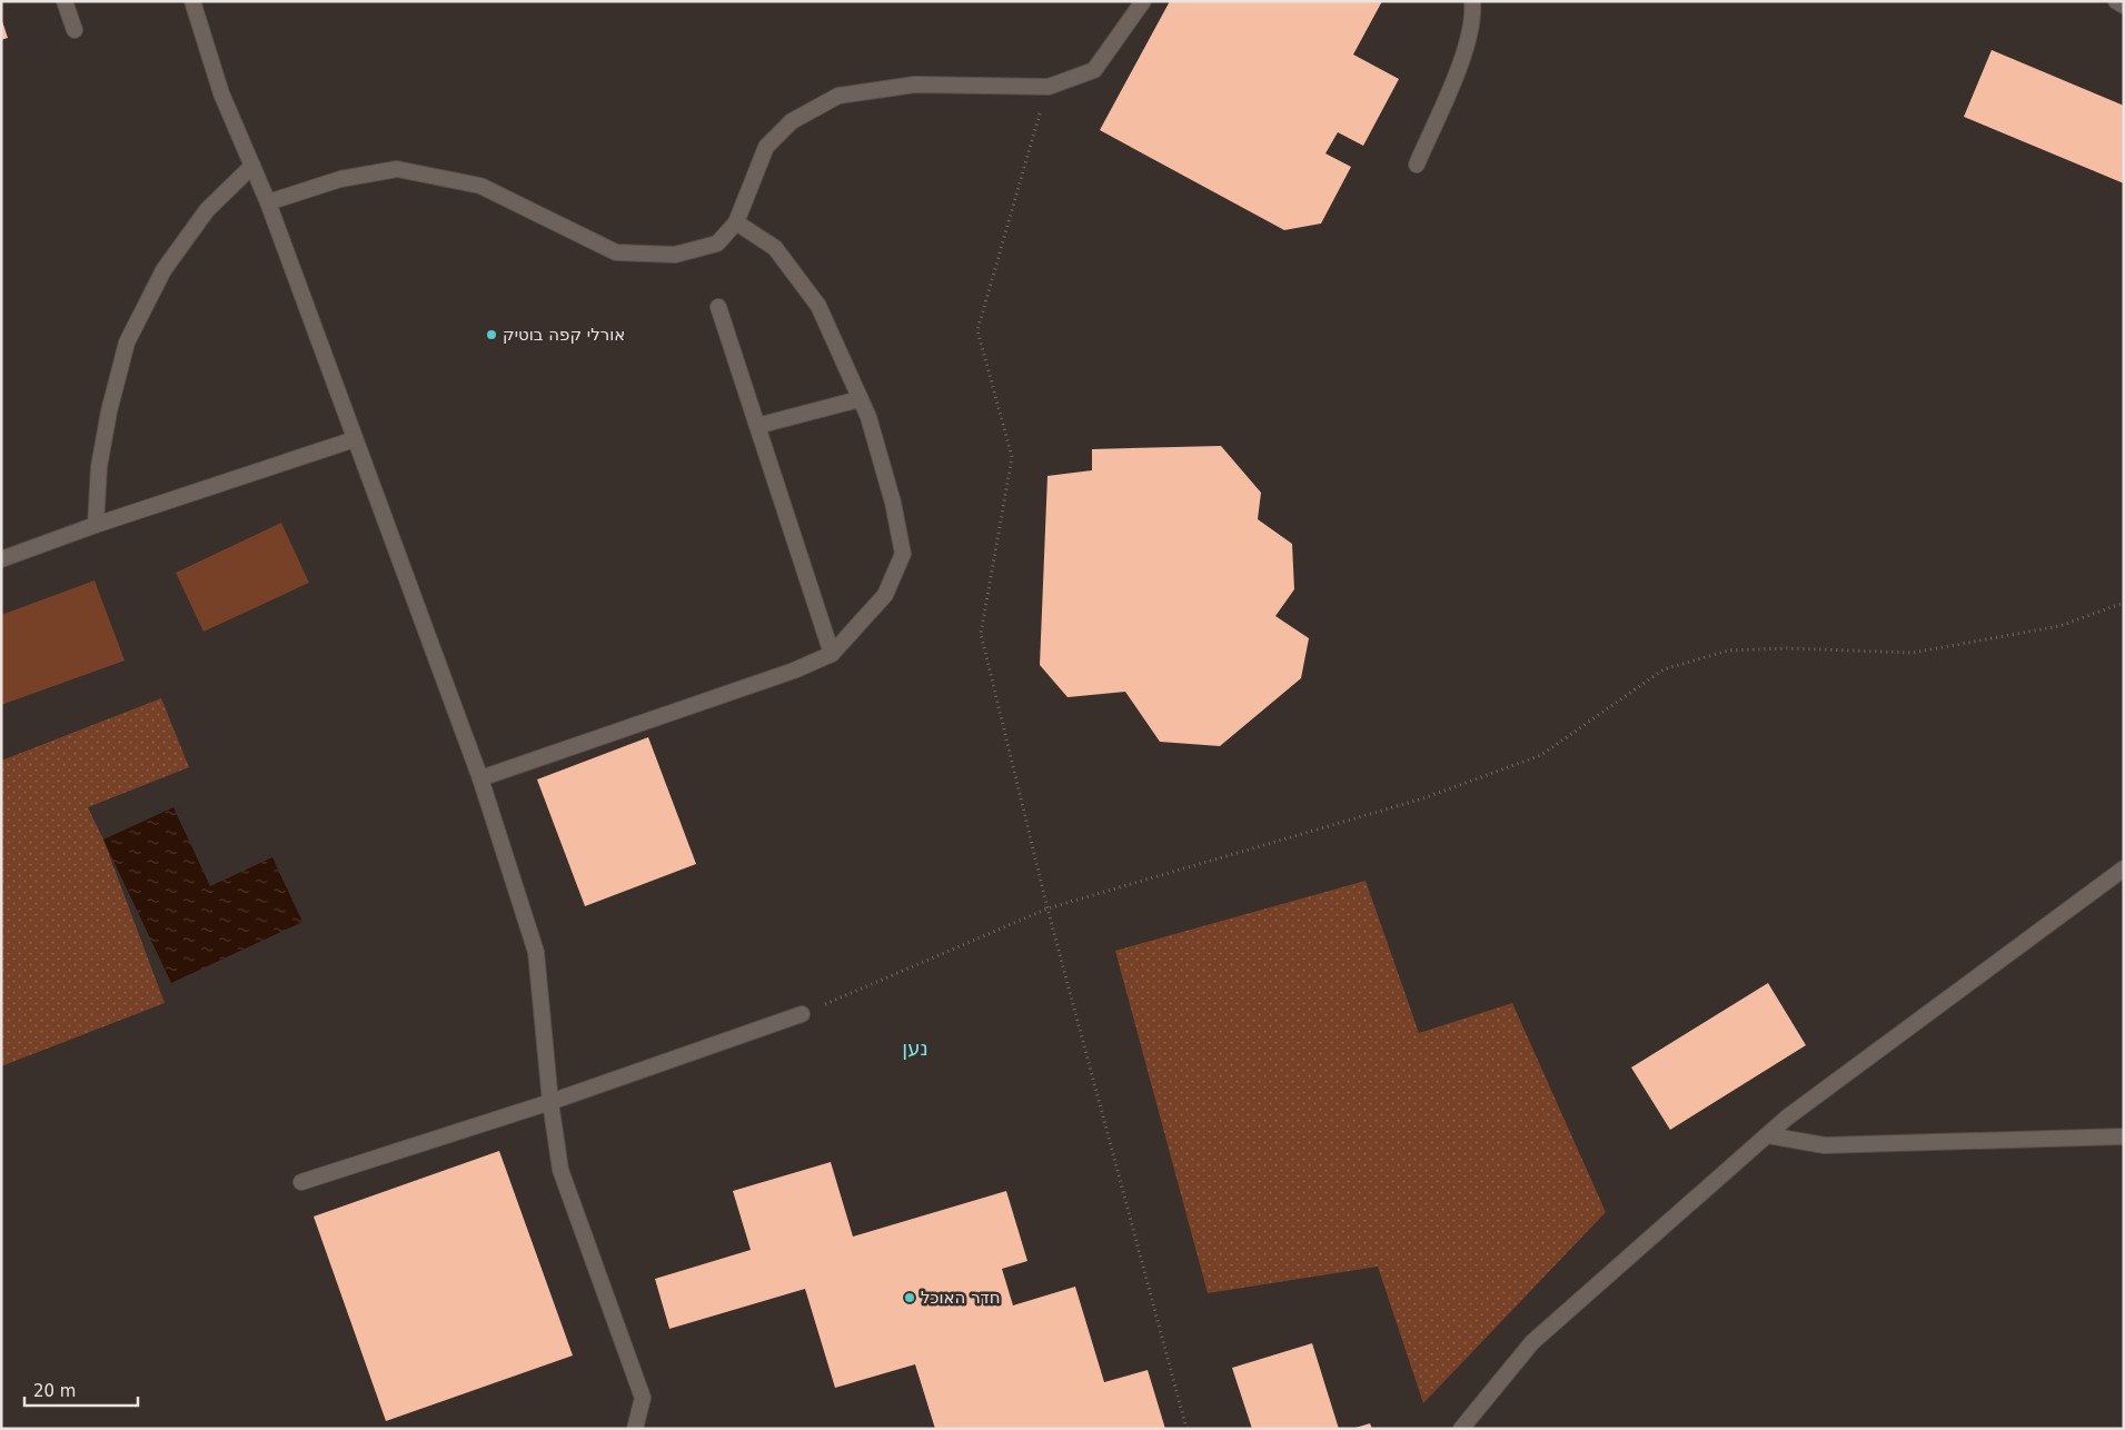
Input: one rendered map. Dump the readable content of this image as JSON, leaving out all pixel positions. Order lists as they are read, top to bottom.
{
  "districts": ["נען"],
  "places": ["אורלי קפה בוטיק", "חדר האוכל"],
  "scale_bar": "20 m"
}
